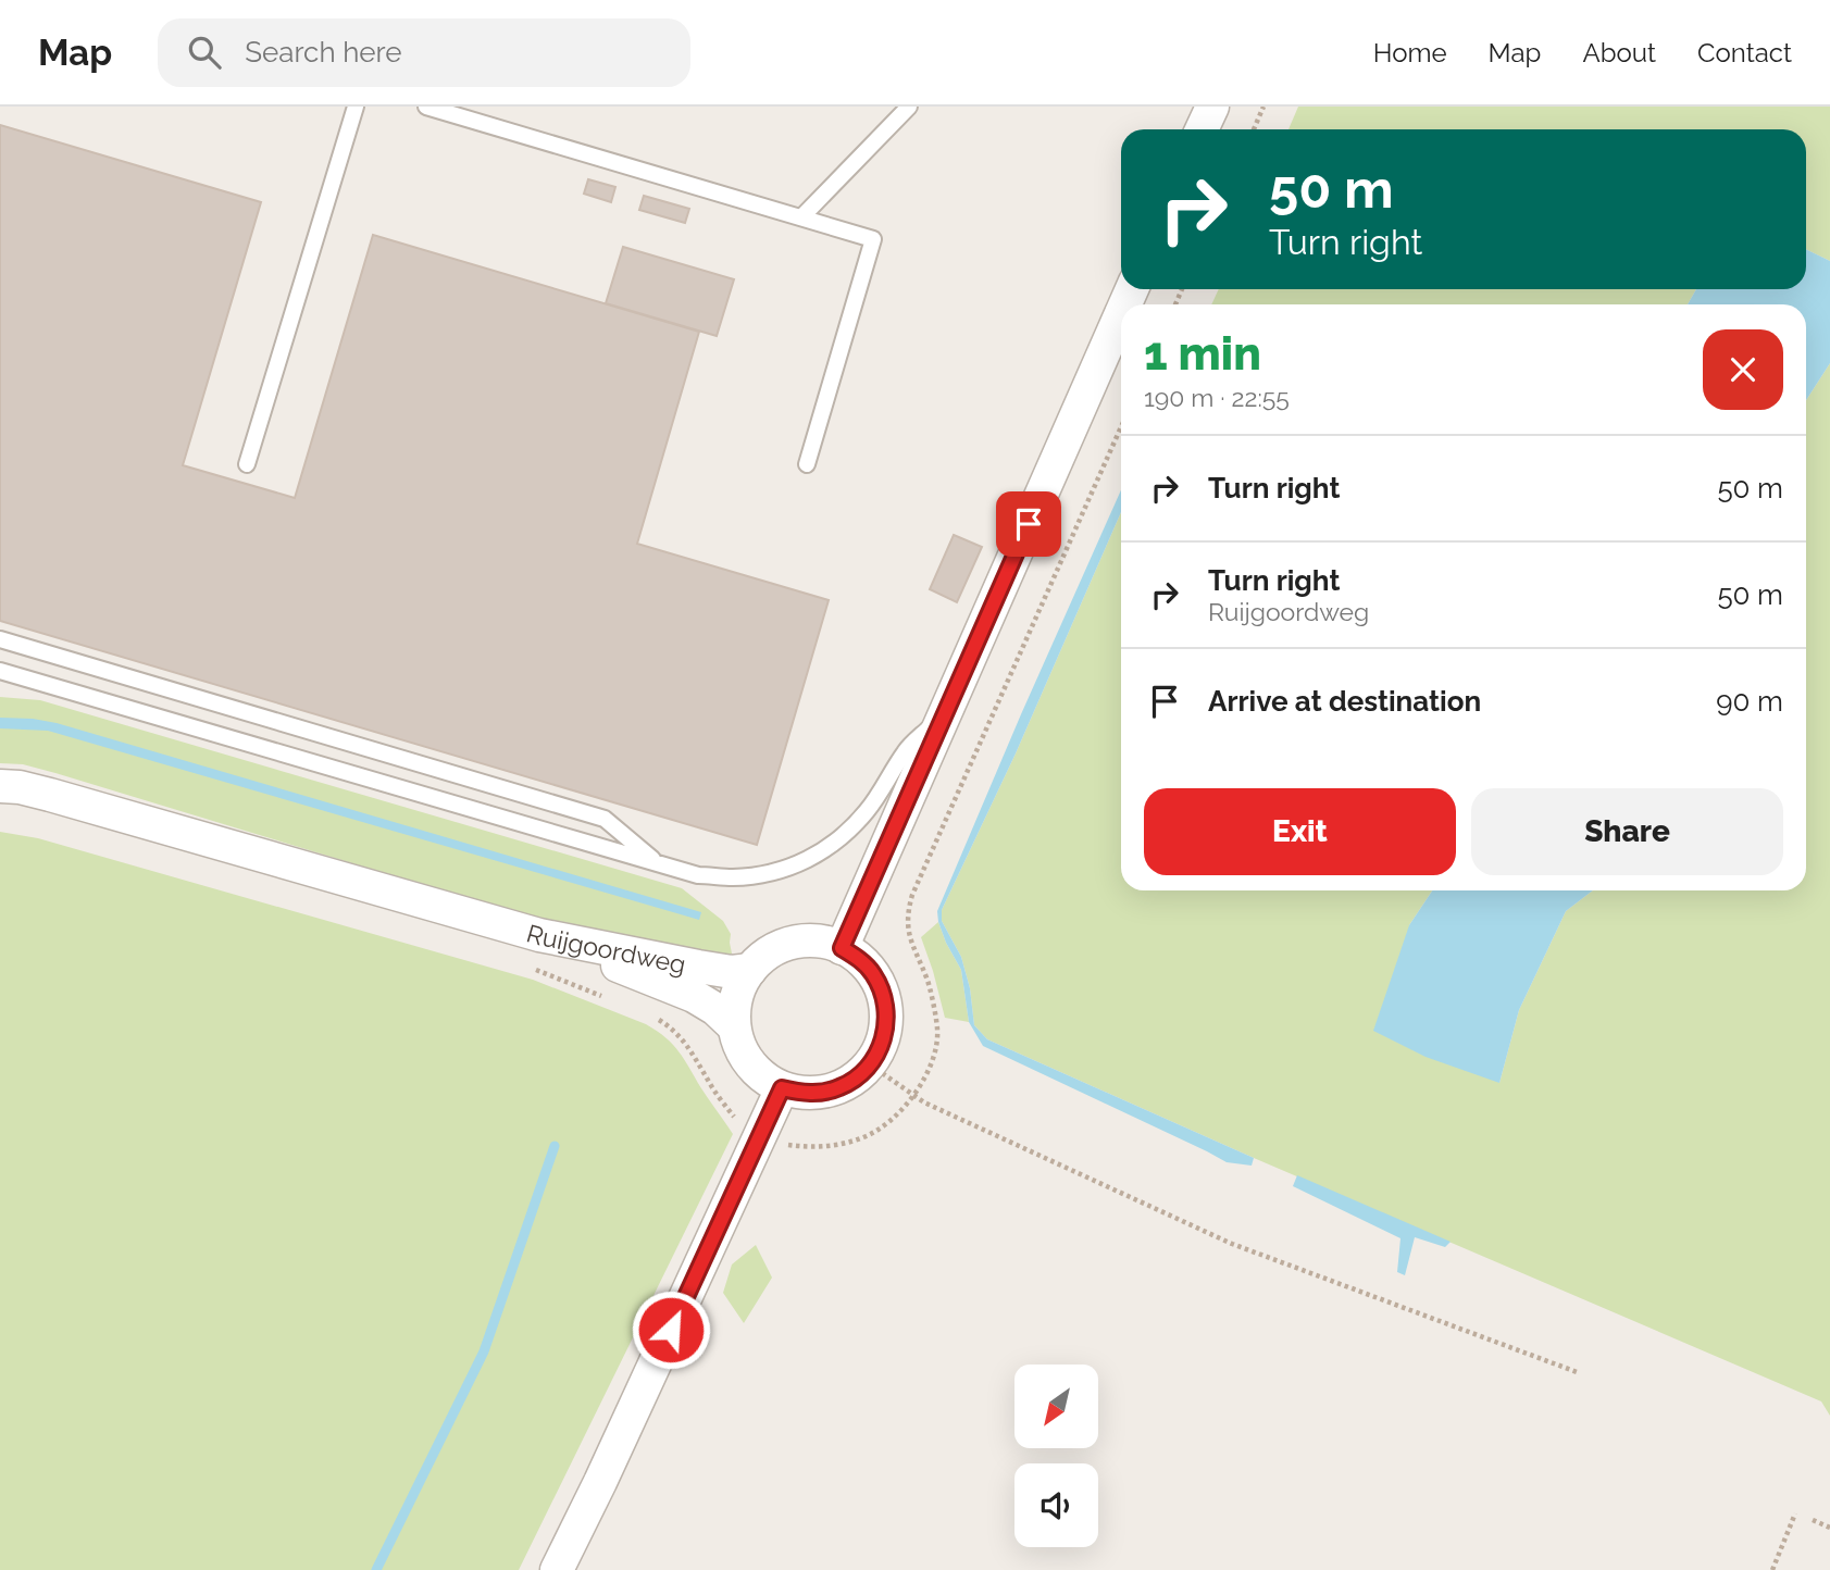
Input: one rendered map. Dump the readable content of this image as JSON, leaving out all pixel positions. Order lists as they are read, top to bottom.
{
  "streets": {
    "street": ["Ruijgoordweg"]
  },
  "north": "bottom left",
  "page": {
    "header": "Map",
    "search": "Search here",
    "nav": [
      "Home",
      "Map",
      "About",
      "Contact"
    ],
    "turn": ["50 m", "Turn right"],
    "heading": ["1 min", "190 m · 22:55"],
    "list": [
      {
        "name": "Turn right",
        "value": "50 m"
      },
      {
        "name": "Turn right",
        "note": "Ruijgoordweg",
        "value": "50 m"
      },
      {
        "name": "Arrive at destination",
        "value": "90 m"
      }
    ],
    "buttons": ["Exit", "Share"]
  }
}
